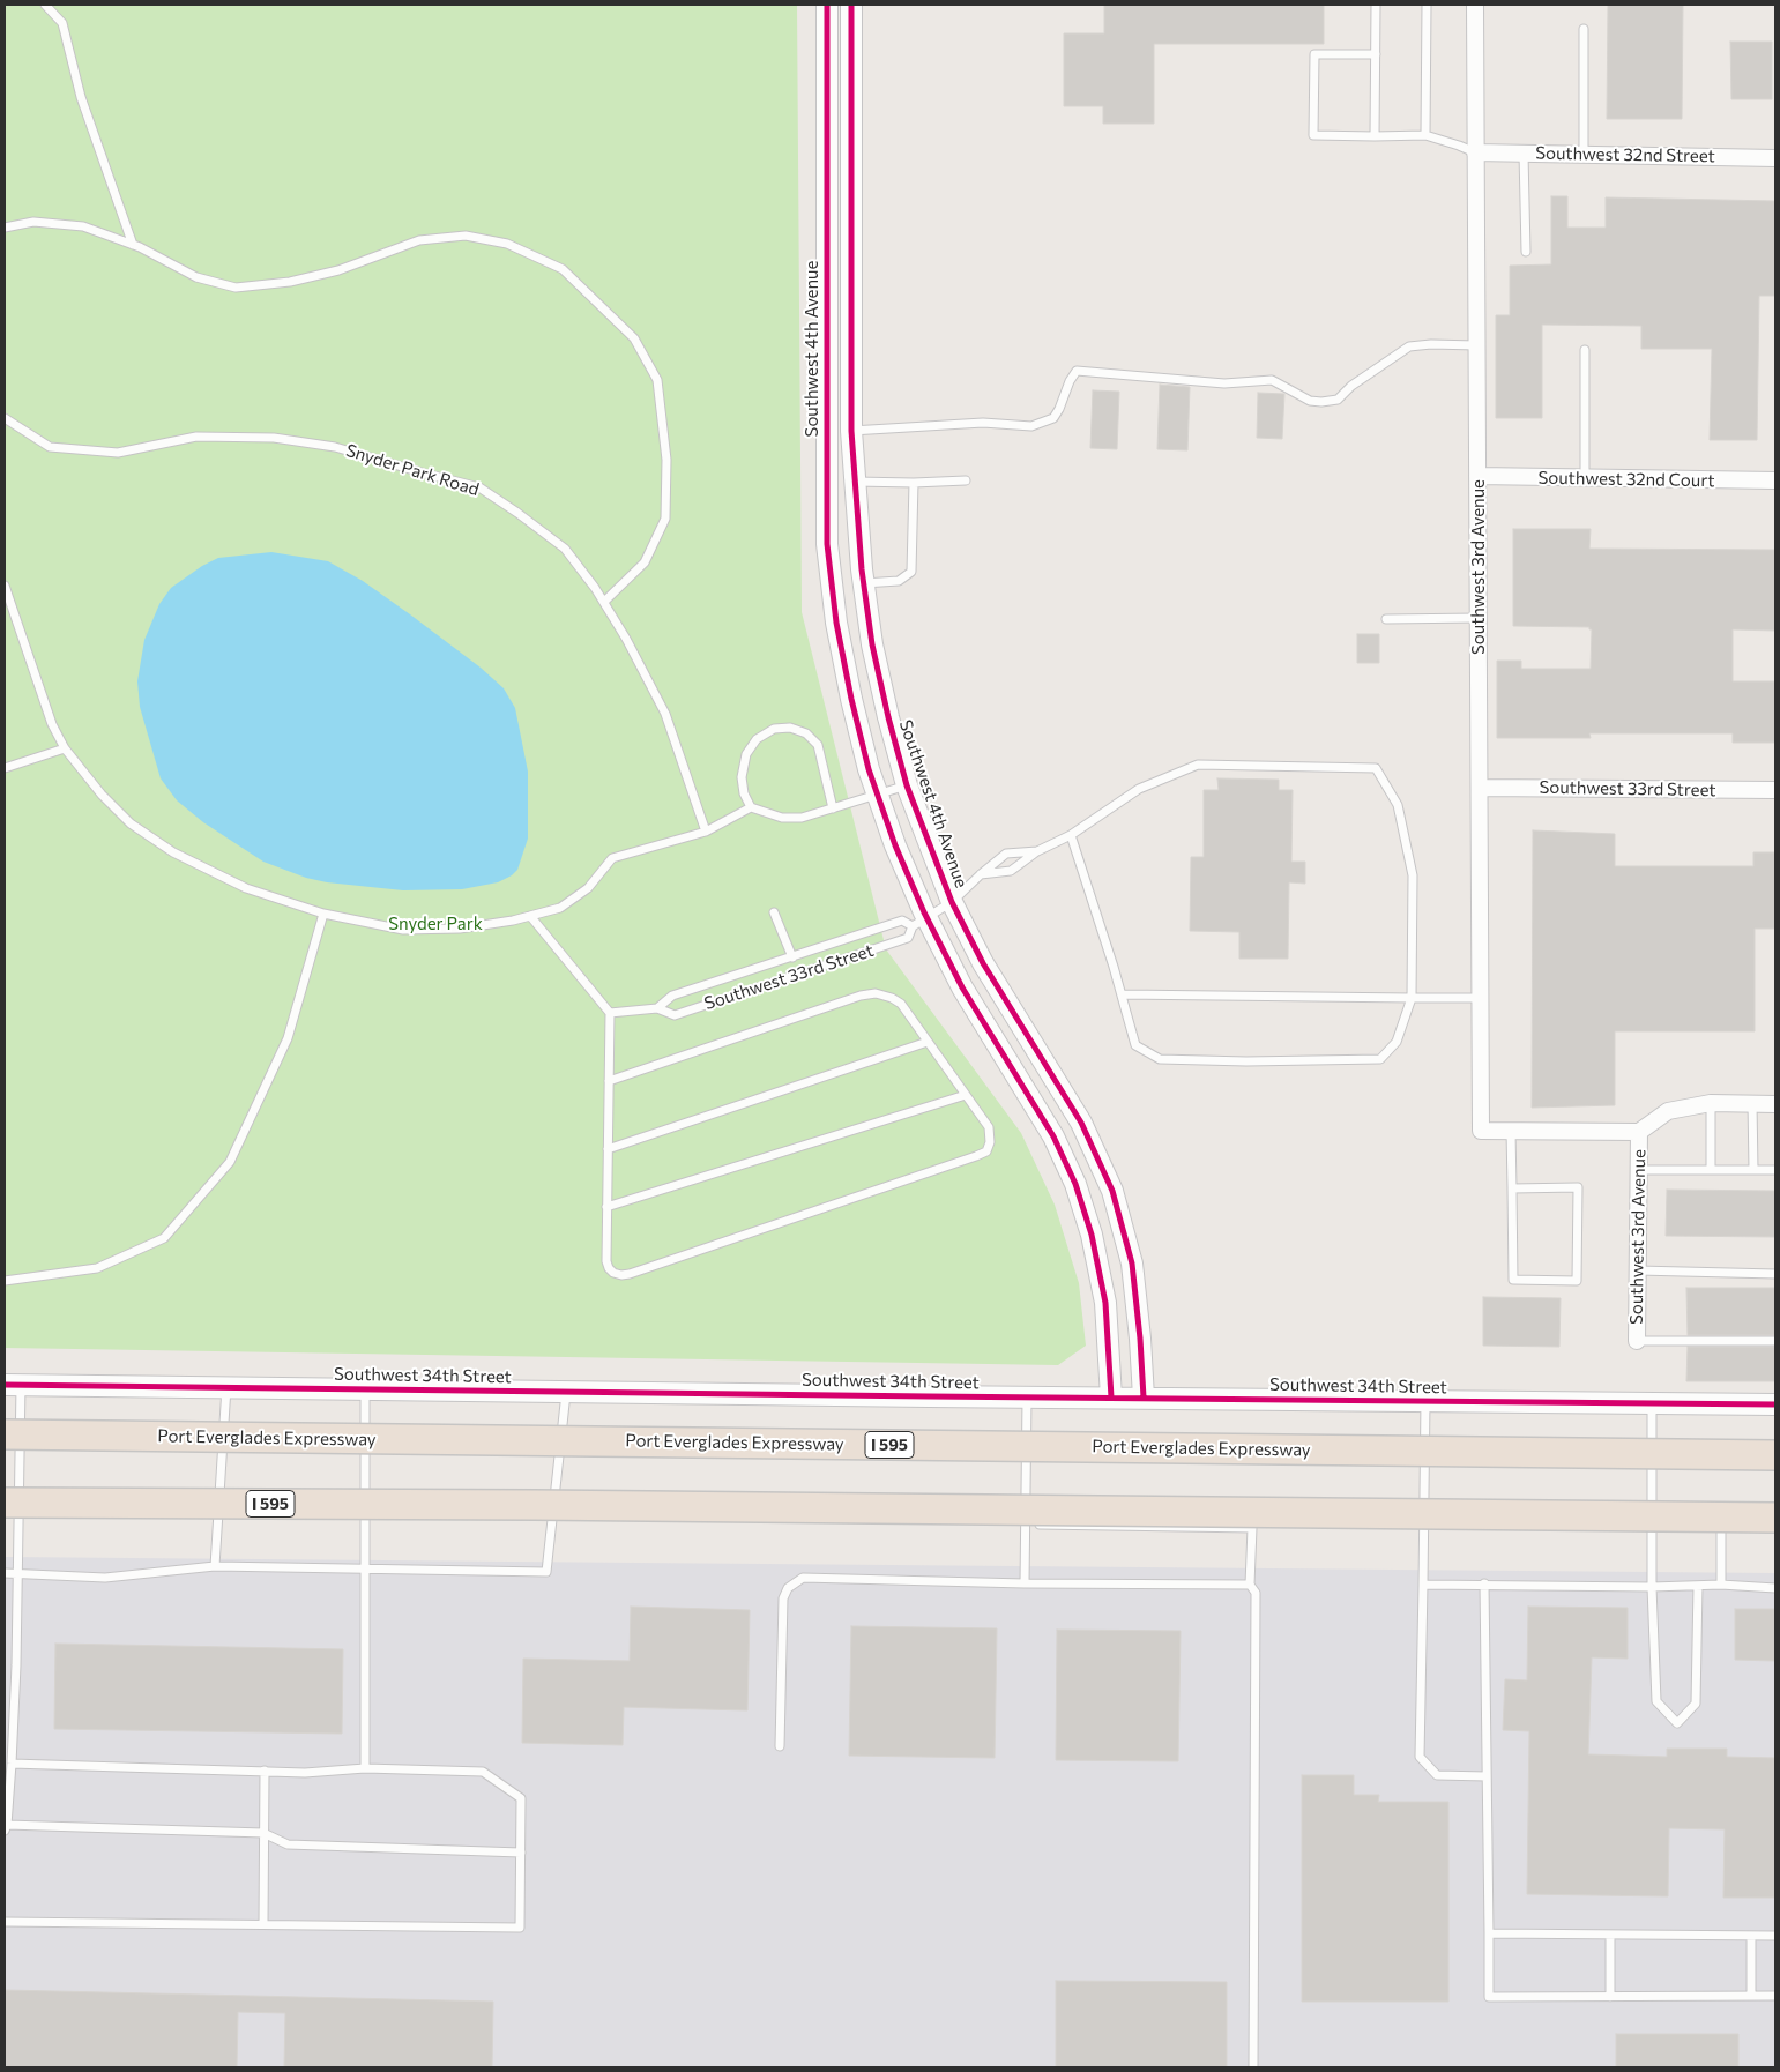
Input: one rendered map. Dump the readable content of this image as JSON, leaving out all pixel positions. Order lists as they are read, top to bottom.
{
  "streets": {
    "highway": ["Port Everglades Expressway", "I 595"],
    "street": [
      "Southwest 32nd Street",
      "Southwest 4th Avenue",
      "Southwest 32nd Court",
      "Southwest 3rd Avenue",
      "Southwest 33rd Street",
      "Southwest 34th Street"
    ],
    "lane": ["Snyder Park Road"]
  },
  "crossings": [
    ["Southwest 32nd Street", "Southwest 3rd Avenue"],
    ["Southwest 4th Avenue", "Southwest 33rd Street"],
    ["Southwest 4th Avenue", "Southwest 34th Street"],
    ["Southwest 32nd Court", "Southwest 3rd Avenue"],
    ["Southwest 3rd Avenue", "Southwest 33rd Street"]
  ],
  "parks": ["Snyder Park"]
}
